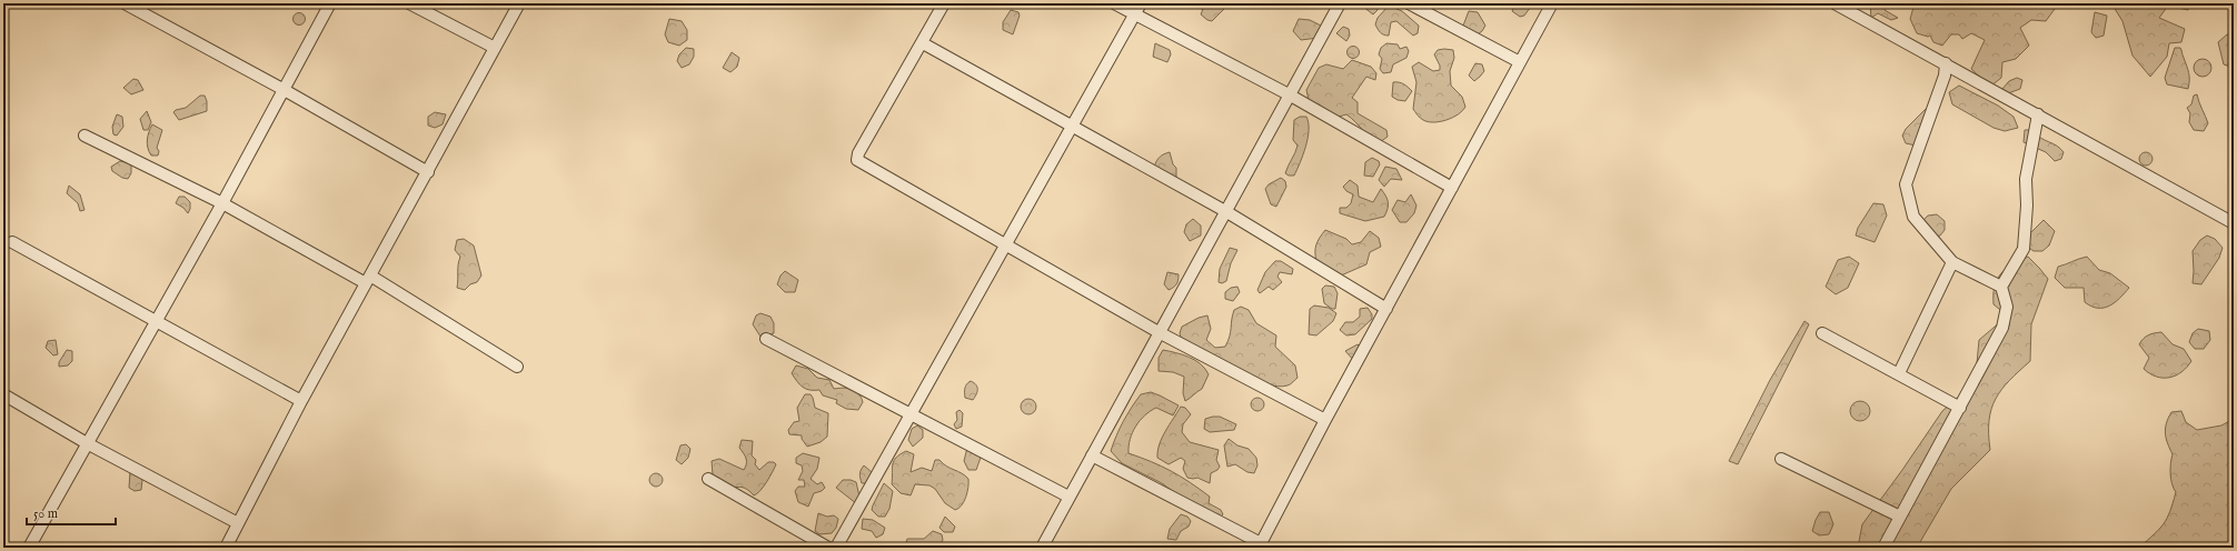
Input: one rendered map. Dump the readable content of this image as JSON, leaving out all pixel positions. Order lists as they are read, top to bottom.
{
  "scale_bar": "50 m"
}
